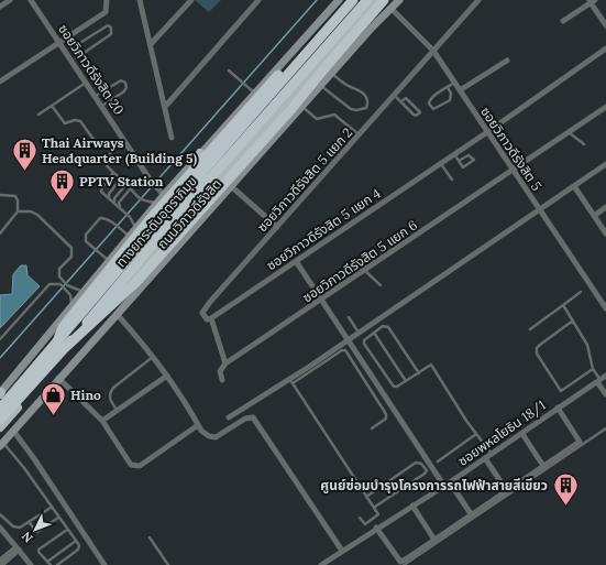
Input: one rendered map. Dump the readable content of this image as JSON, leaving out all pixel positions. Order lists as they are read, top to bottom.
{
  "streets": {
    "highway": ["ถนนวิภาวดีรังสิต", "ทางยกระดับอุตราภิมุข"],
    "street": [
      "ซอยวิภาวดีรังสิต 20",
      "ซอยวิภาวดีรังสิต 5",
      "ซอยวิภาวดีรังสิต 5 แยก 2",
      "ซอยวิภาวดีรังสิต 5 แยก 4",
      "ซอยวิภาวดีรังสิต 5 แยก 6",
      "ซอยพหลโยธิน 18/1"
    ]
  },
  "crossings": [
    ["ซอยวิภาวดีรังสิต 5", "ซอยวิภาวดีรังสิต 5 แยก 2"],
    ["ซอยวิภาวดีรังสิต 5", "ซอยวิภาวดีรังสิต 5 แยก 4"],
    ["ซอยวิภาวดีรังสิต 5", "ซอยวิภาวดีรังสิต 5 แยก 6"],
    ["ซอยวิภาวดีรังสิต 5 แยก 2", "ซอยวิภาวดีรังสิต 5 แยก 4"],
    ["ถนนวิภาวดีรังสิต", "ทางยกระดับอุตราภิมุข"]
  ],
  "places": {
    "building": ["Thai Airways Headquarter (Building 5)", "PPTV Station", "ศูนย์ซ่อมบำรุงโครงการรถไฟฟ้าสายสีเขียว"],
    "shop": ["Hino"]
  },
  "north": "bottom left"
}
